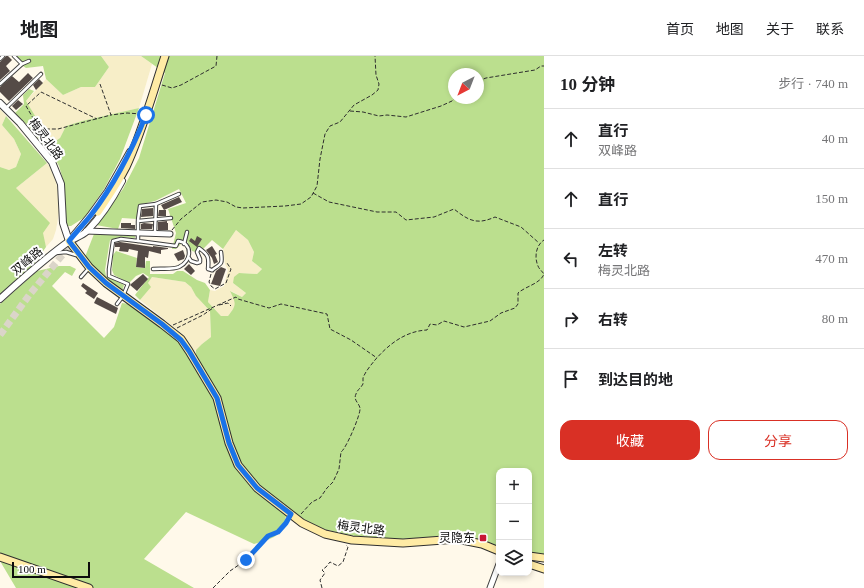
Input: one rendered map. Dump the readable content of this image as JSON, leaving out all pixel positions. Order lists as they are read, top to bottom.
{
  "streets": {
    "main road": ["梅灵北路"],
    "street": ["双峰路"]
  },
  "crossings": [
    ["梅灵北路", "双峰路"]
  ],
  "places": {
    "transit": ["灵隐东"]
  },
  "scale_bar": "100 m",
  "north": "bottom left",
  "page": {
    "header": "地图",
    "nav": [
      "首页",
      "地图",
      "关于",
      "联系"
    ],
    "heading": ["10 分钟", "步行 · 740 m"],
    "list": [
      ["直行", "双峰路", "40 m"],
      ["直行", "150 m"],
      ["左转", "梅灵北路", "470 m"],
      ["右转", "80 m"],
      "到达目的地"
    ],
    "buttons": ["收藏", "分享"],
    "map_buttons": ["+", "−"],
    "scale": "100 m"
  }
}
